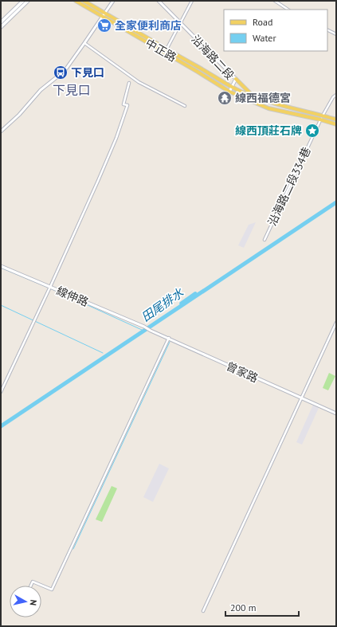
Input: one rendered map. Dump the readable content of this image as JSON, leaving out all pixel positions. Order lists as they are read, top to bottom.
{
  "streets": {
    "main road": ["中正路", "沿海路二段"],
    "street": ["沿海路二段334巷", "線伸路", "曾家路"]
  },
  "crossings": [
    ["中正路", "沿海路二段"],
    ["沿海路二段", "沿海路二段334巷"],
    ["線伸路", "曾家路"]
  ],
  "districts": ["下見口"],
  "water": ["田尾排水"],
  "places": {
    "supermarket": ["全家便利商店"],
    "bus stop": ["下見口"],
    "temple": ["線西福德宮"],
    "place": ["線西頂莊石牌"]
  },
  "legend": ["Road", "Water"],
  "scale_bar": "200 m",
  "north": "right"
}
